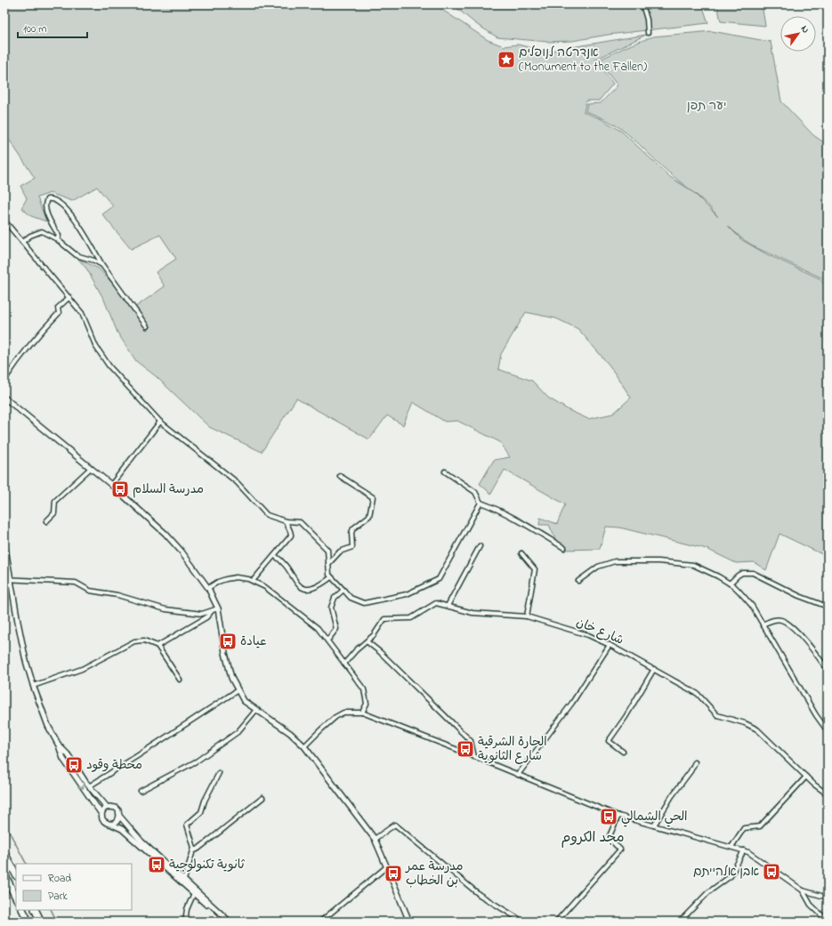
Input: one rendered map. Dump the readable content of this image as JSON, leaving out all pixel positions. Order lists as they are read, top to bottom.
{
  "streets": {
    "street": ["شارع خان"]
  },
  "districts": ["مجد الكروم"],
  "parks": ["יער תפן"],
  "places": {
    "place": ["אנדרטה לנופלים (Monument to the Fallen)"],
    "bus stop": [
      "مدرسة السلام",
      "عيادة",
      "الحارة الشرقية شارع الثانوية",
      "محطة وقود",
      "الحي الشمالي",
      "ثانوية تكنولوجية",
      "אבן אלהייתם",
      "مدرسة عمر بن الخطاب"
    ]
  },
  "legend": ["Road", "Park"],
  "scale_bar": "100 m",
  "north": "top right"
}
